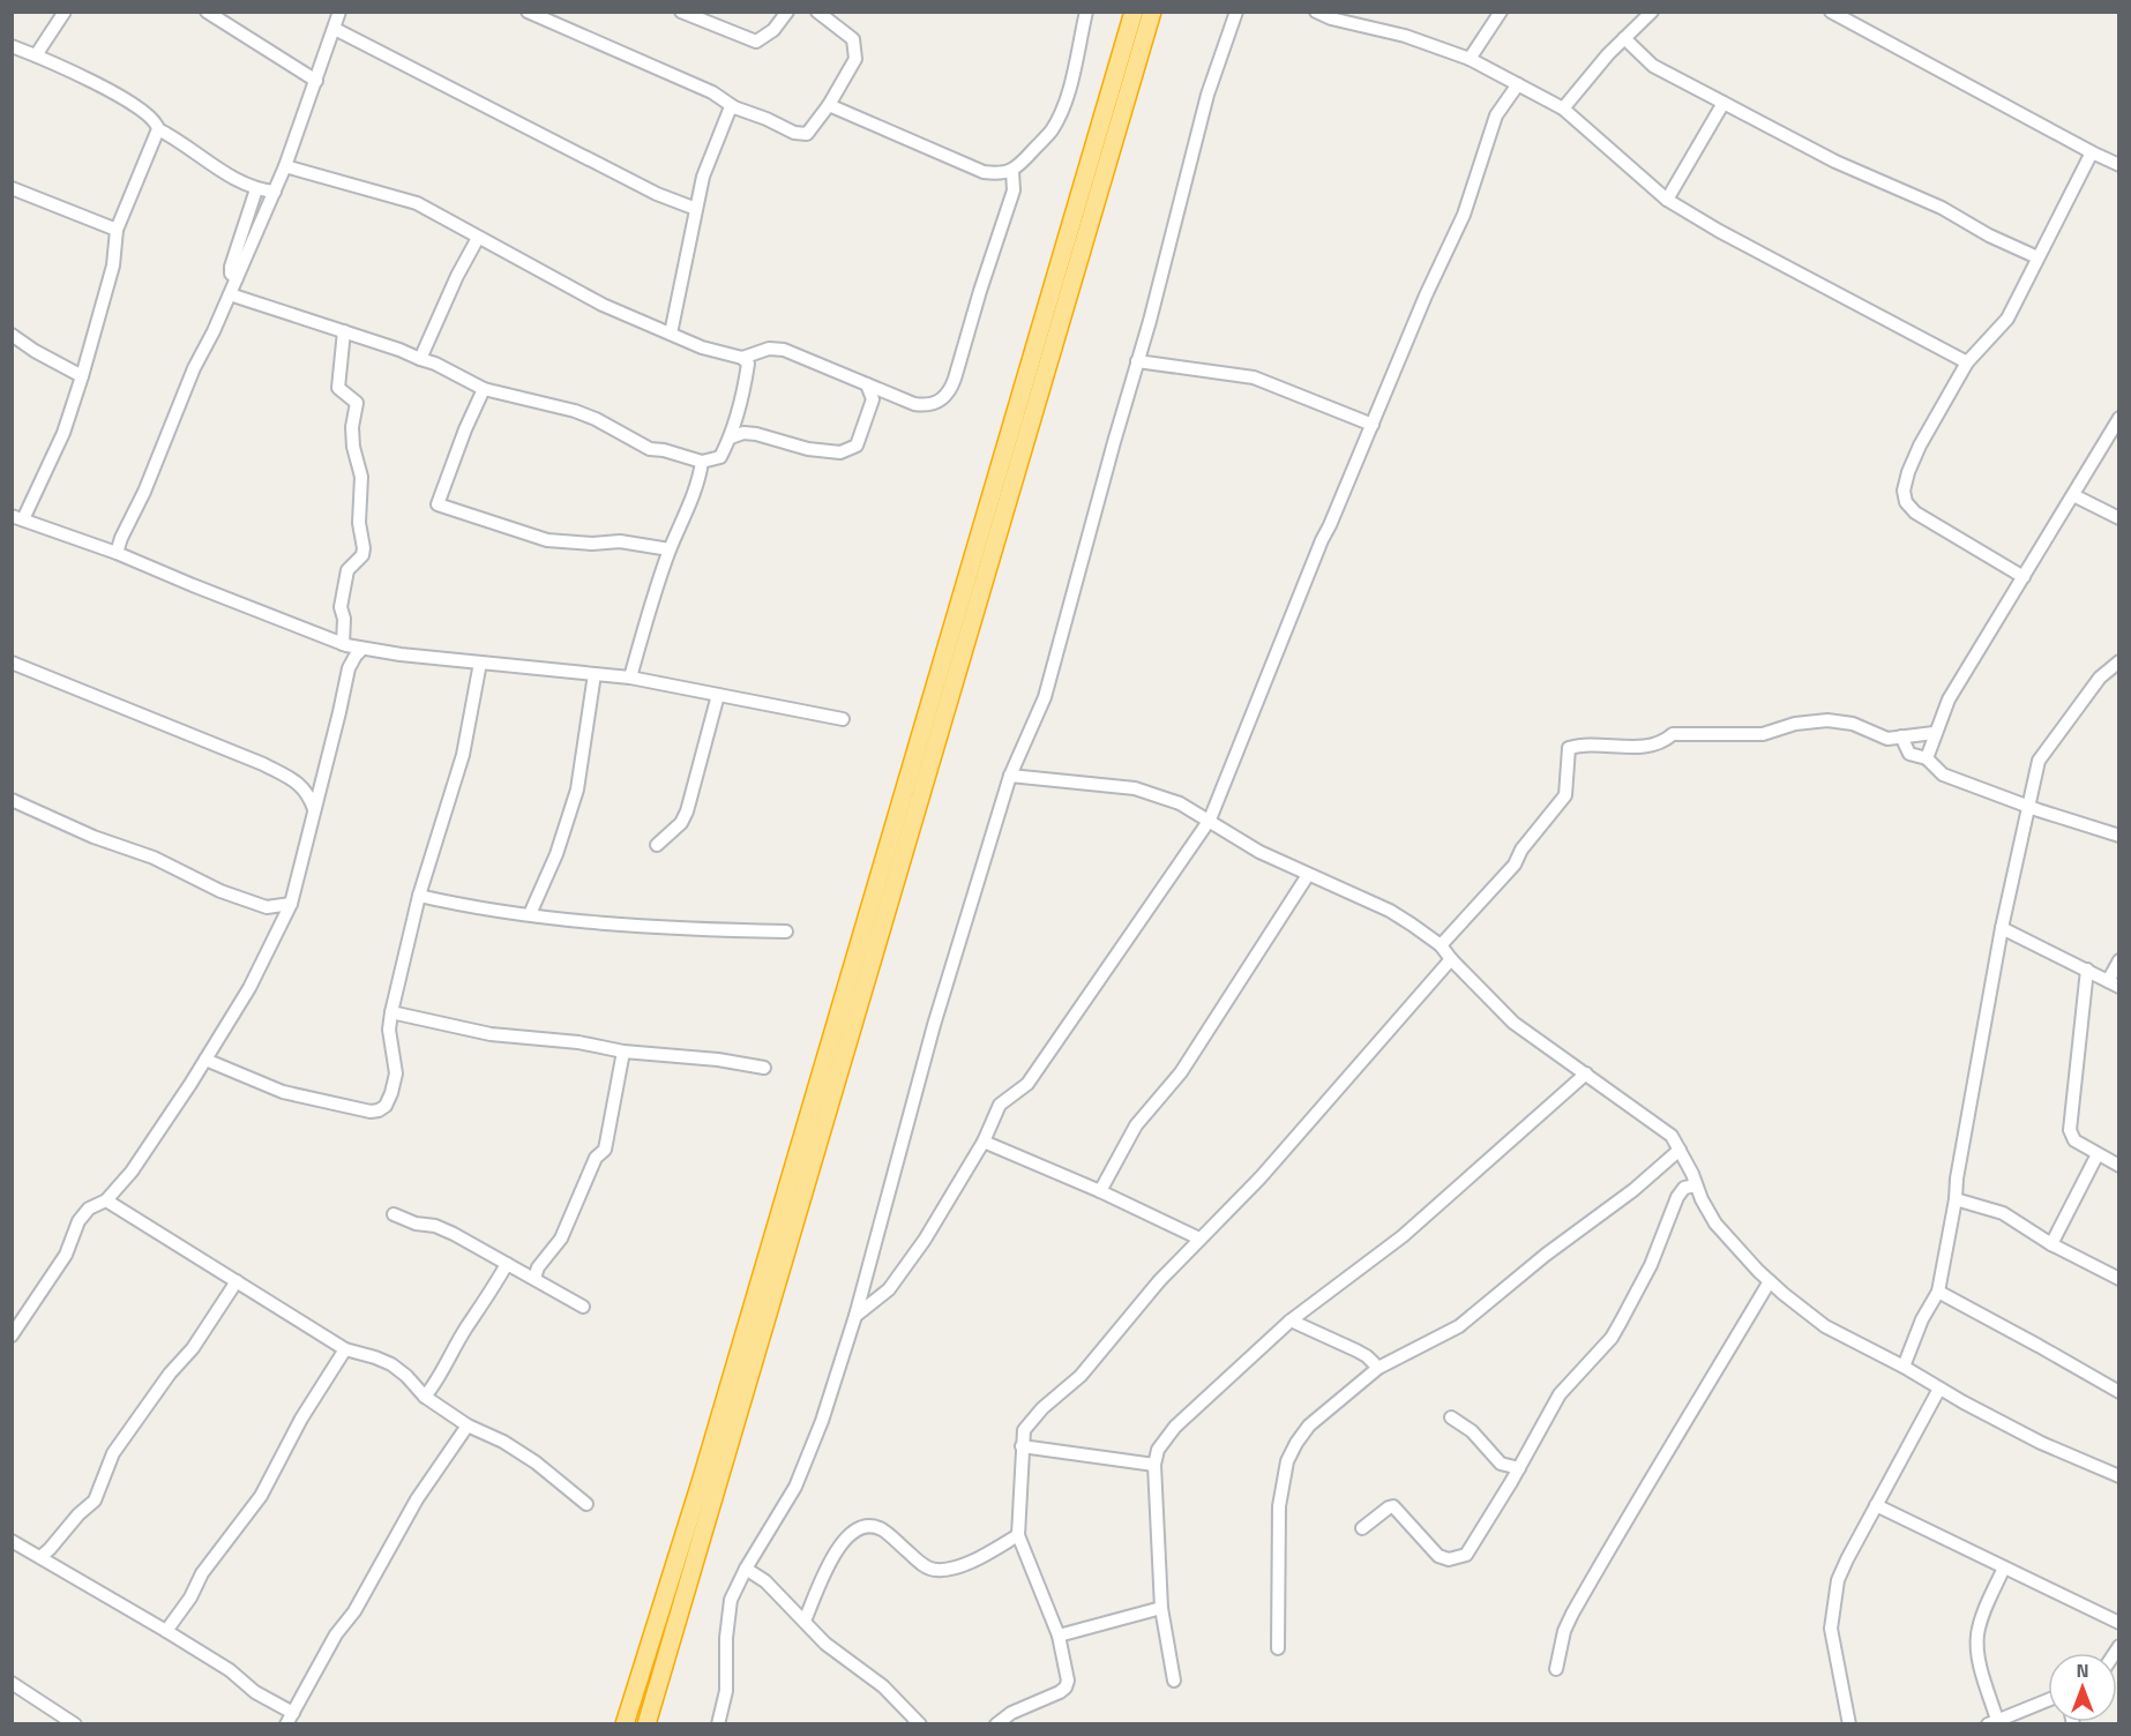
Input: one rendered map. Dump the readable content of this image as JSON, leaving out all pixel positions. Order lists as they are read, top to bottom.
{
  "north": "top"
}
